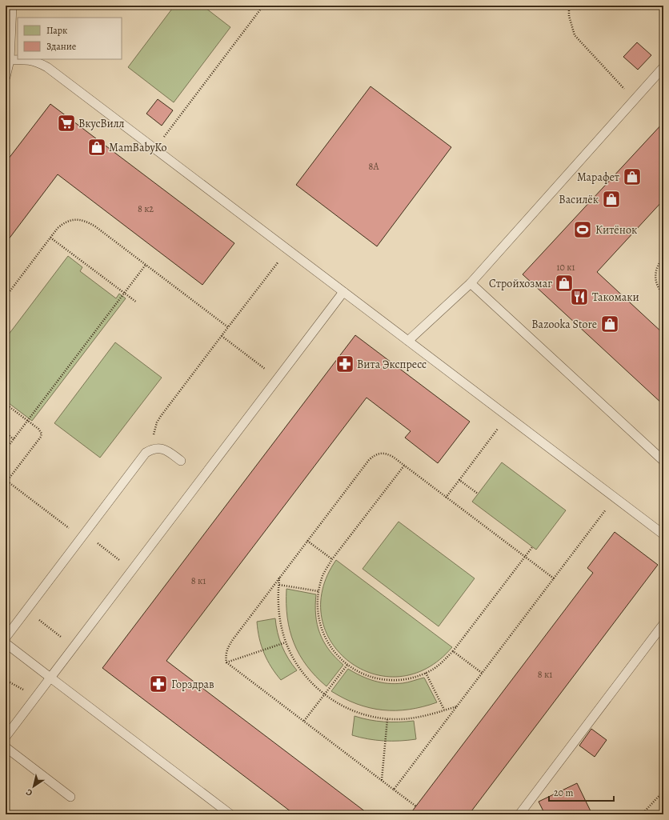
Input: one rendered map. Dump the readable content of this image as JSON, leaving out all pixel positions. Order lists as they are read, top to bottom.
{
  "places": {
    "supermarket": ["ВкусВилл"],
    "shop": [
      "MamBabyKo",
      "Марафет",
      "Василёк",
      "Стройхозмаг",
      "Bazooka Store"
    ],
    "sports": ["Китёнок"],
    "restaurant": ["Такомаки"],
    "pharmacy": ["Вита Экспресс", "Горздрав"]
  },
  "house_numbers": [
    "8А",
    "8 к2",
    "10 к1",
    "8 к1",
    "8 к1"
  ],
  "legend": ["Парк", "Здание"],
  "scale_bar": "20 m",
  "north": "bottom left"
}
